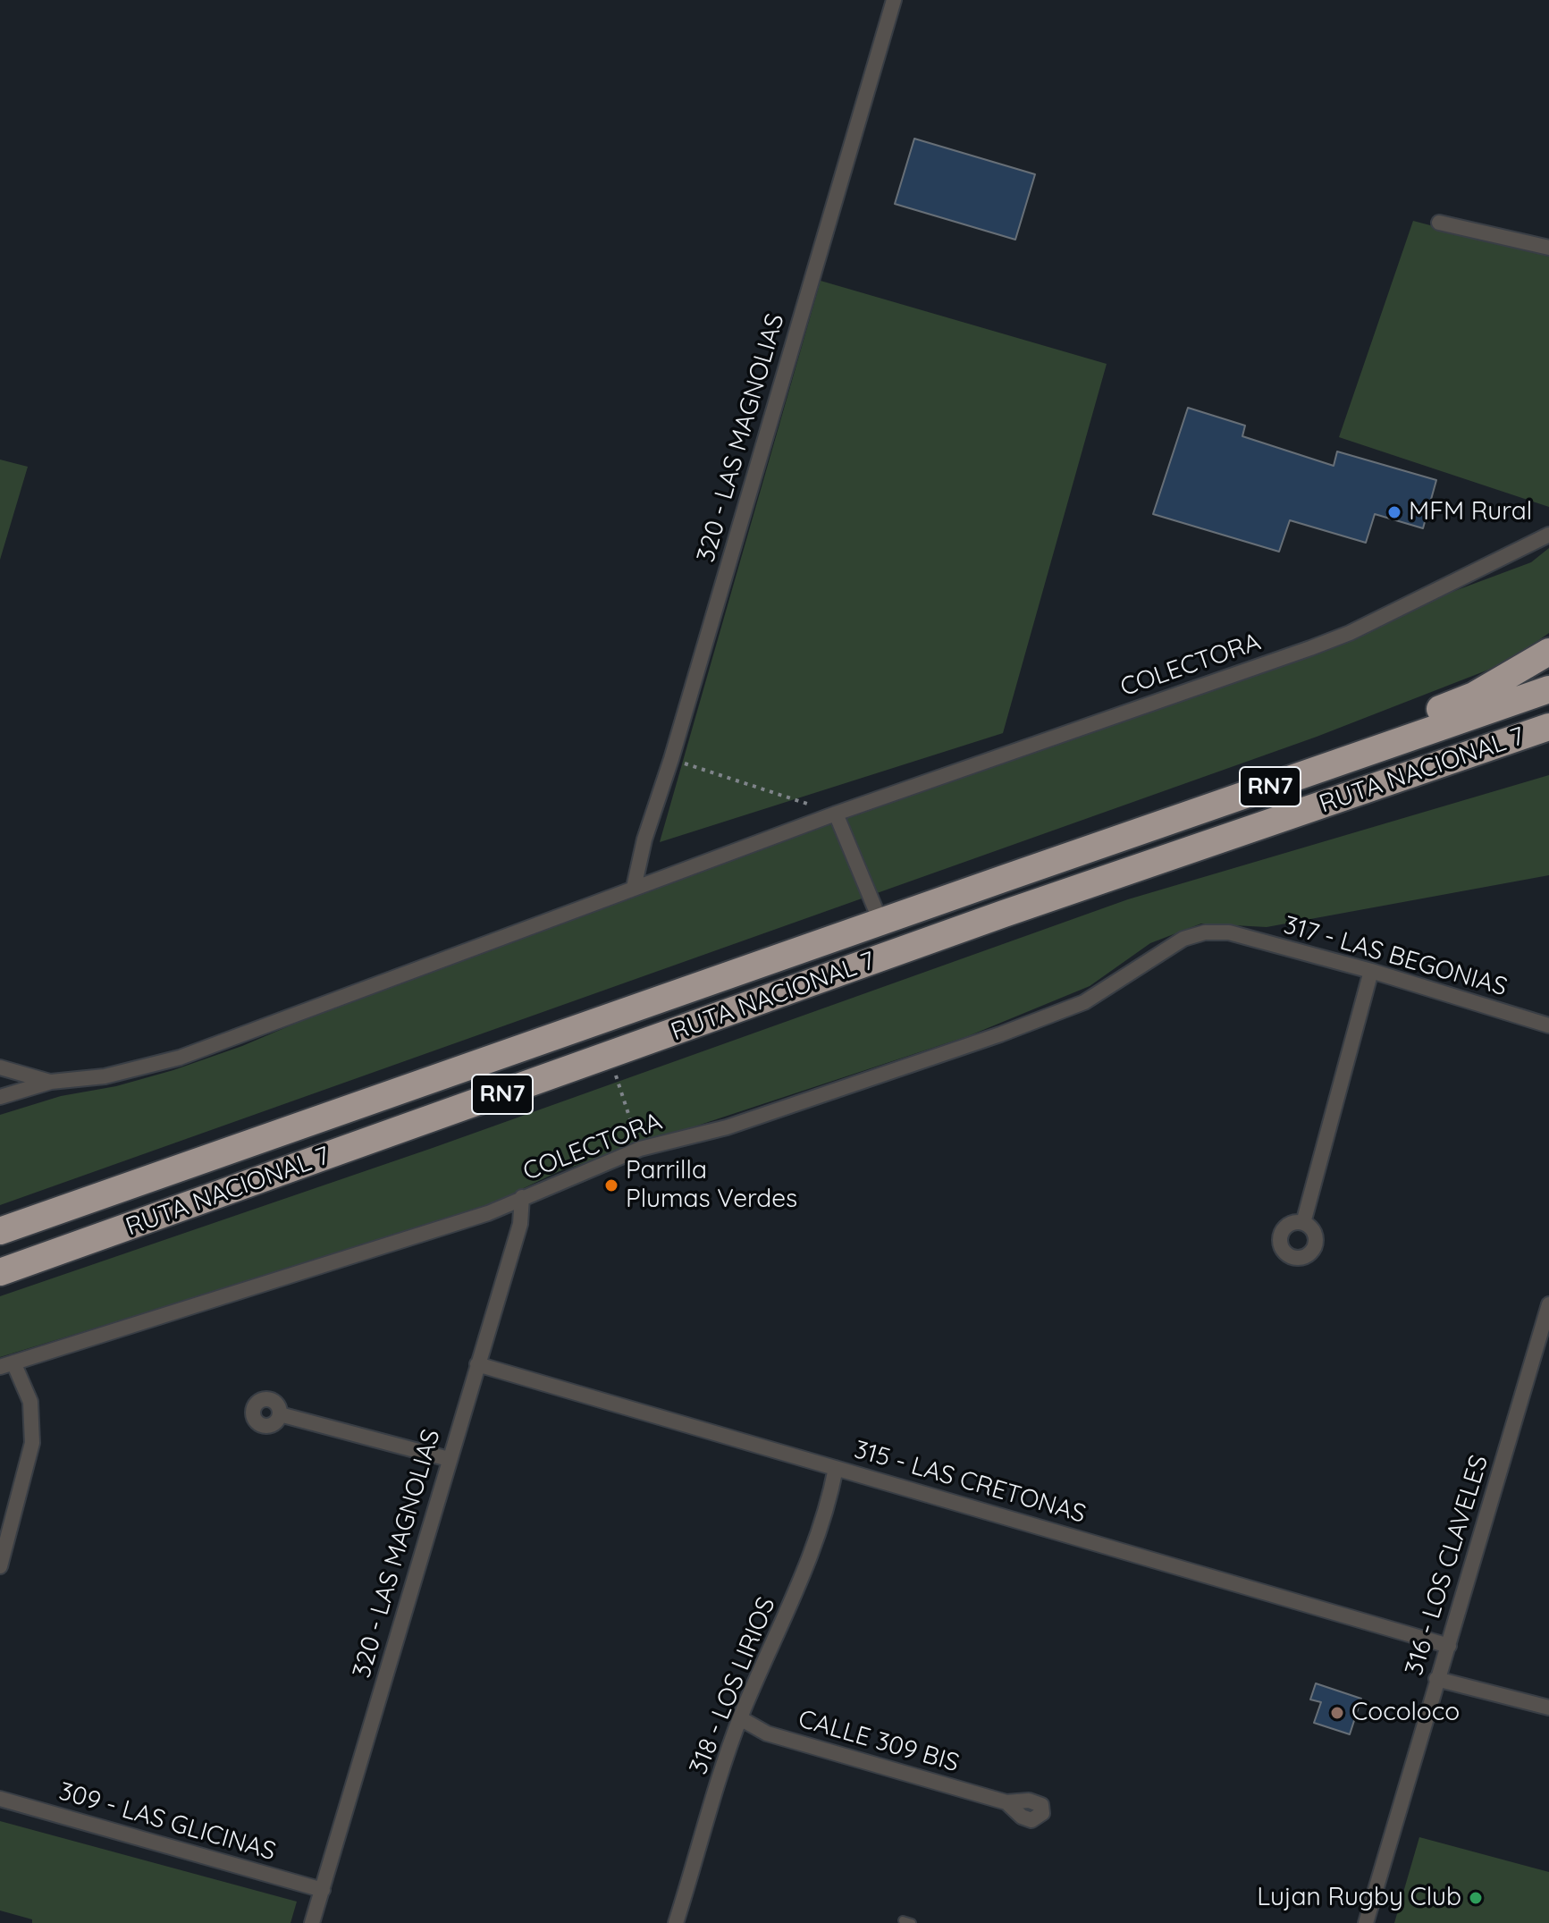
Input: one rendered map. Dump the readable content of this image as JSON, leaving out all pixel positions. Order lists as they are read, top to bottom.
{
  "streets": {
    "highway": ["RUTA NACIONAL 7", "RN7"],
    "street": [
      "320 - LAS MAGNOLIAS",
      "COLECTORA",
      "317 - LAS BEGONIAS",
      "315 - LAS CRETONAS",
      "316 - LOS CLAVELES",
      "318 - LOS LIRIOS",
      "CALLE 309 BIS",
      "309 - LAS GLICINAS"
    ]
  },
  "crossings": [
    ["320 - LAS MAGNOLIAS", "COLECTORA"],
    ["320 - LAS MAGNOLIAS", "315 - LAS CRETONAS"],
    ["320 - LAS MAGNOLIAS", "309 - LAS GLICINAS"],
    ["COLECTORA", "317 - LAS BEGONIAS"],
    ["315 - LAS CRETONAS", "316 - LOS CLAVELES"],
    ["315 - LAS CRETONAS", "318 - LOS LIRIOS"],
    ["318 - LOS LIRIOS", "CALLE 309 BIS"]
  ],
  "places": [
    "MFM Rural",
    "Parrilla Plumas Verdes",
    "Cocoloco",
    "Lujan Rugby Club"
  ]
}
